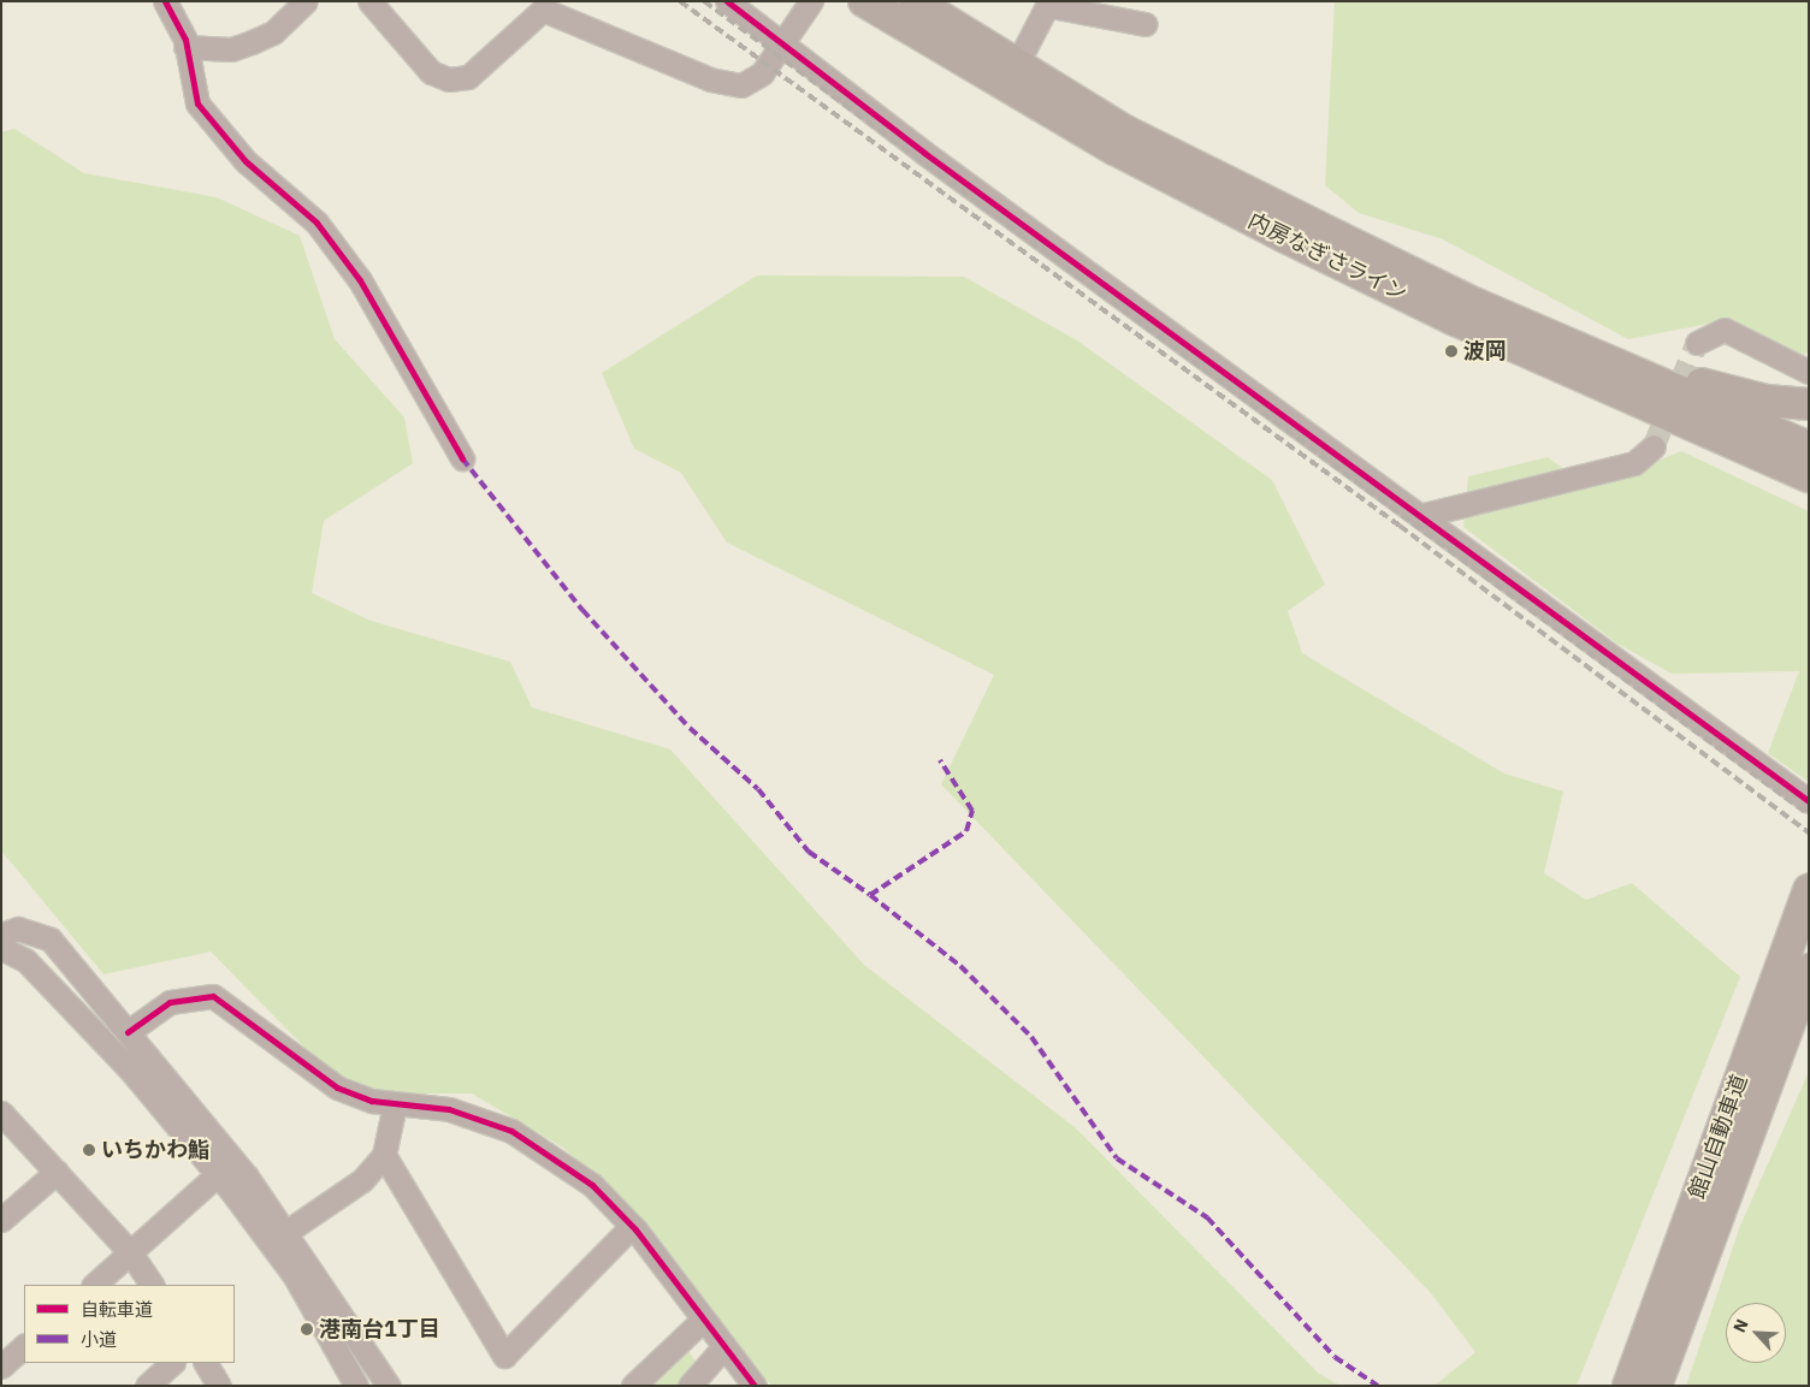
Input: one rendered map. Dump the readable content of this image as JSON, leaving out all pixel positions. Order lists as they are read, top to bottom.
{
  "streets": {
    "highway": ["内房なぎさライン", "館山自動車道"]
  },
  "places": ["波岡", "いちかわ鮨", "港南台1丁目"],
  "legend": ["自転車道", "小道"],
  "north": "top left"
}
